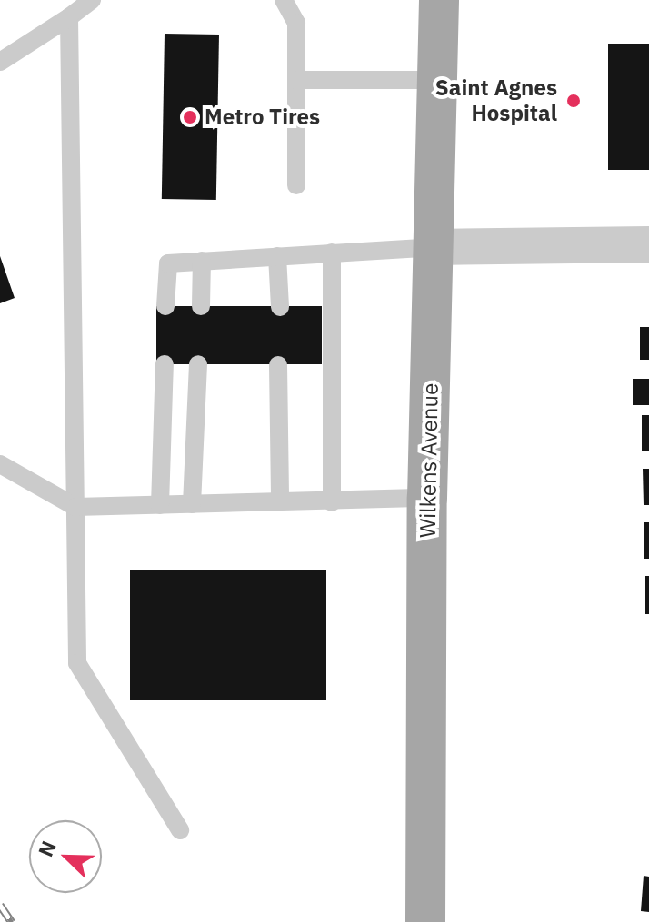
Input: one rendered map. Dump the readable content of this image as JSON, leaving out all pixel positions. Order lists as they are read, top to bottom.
{
  "streets": {
    "main road": ["Wilkens Avenue"]
  },
  "places": ["Saint Agnes Hospital", "Metro Tires"],
  "north": "top left"
}
